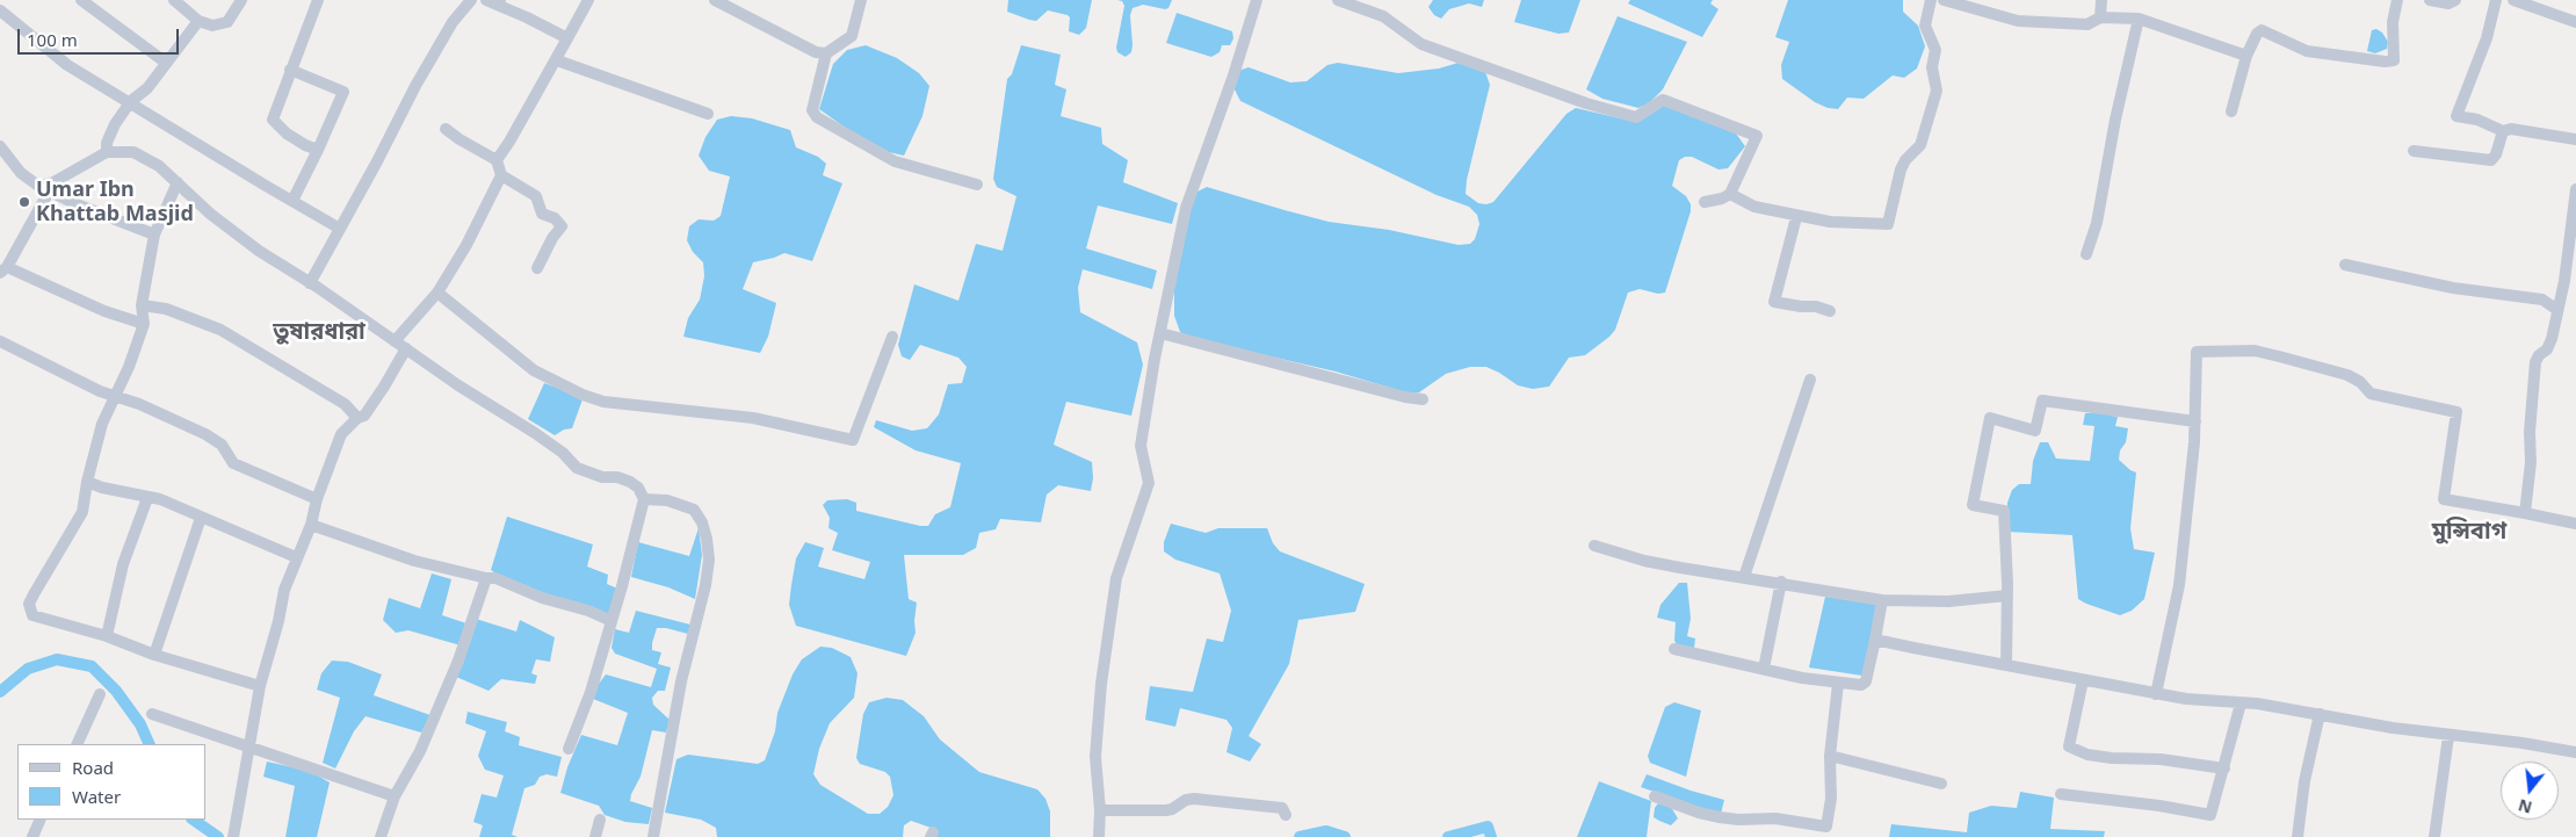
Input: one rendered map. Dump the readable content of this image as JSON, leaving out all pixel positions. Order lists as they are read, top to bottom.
{
  "districts": ["তুষারধারা", "মুন্সিবাগ"],
  "places": ["Umar Ibn Khattab Masjid"],
  "legend": ["Road", "Water"],
  "scale_bar": "100 m",
  "north": "bottom"
}
